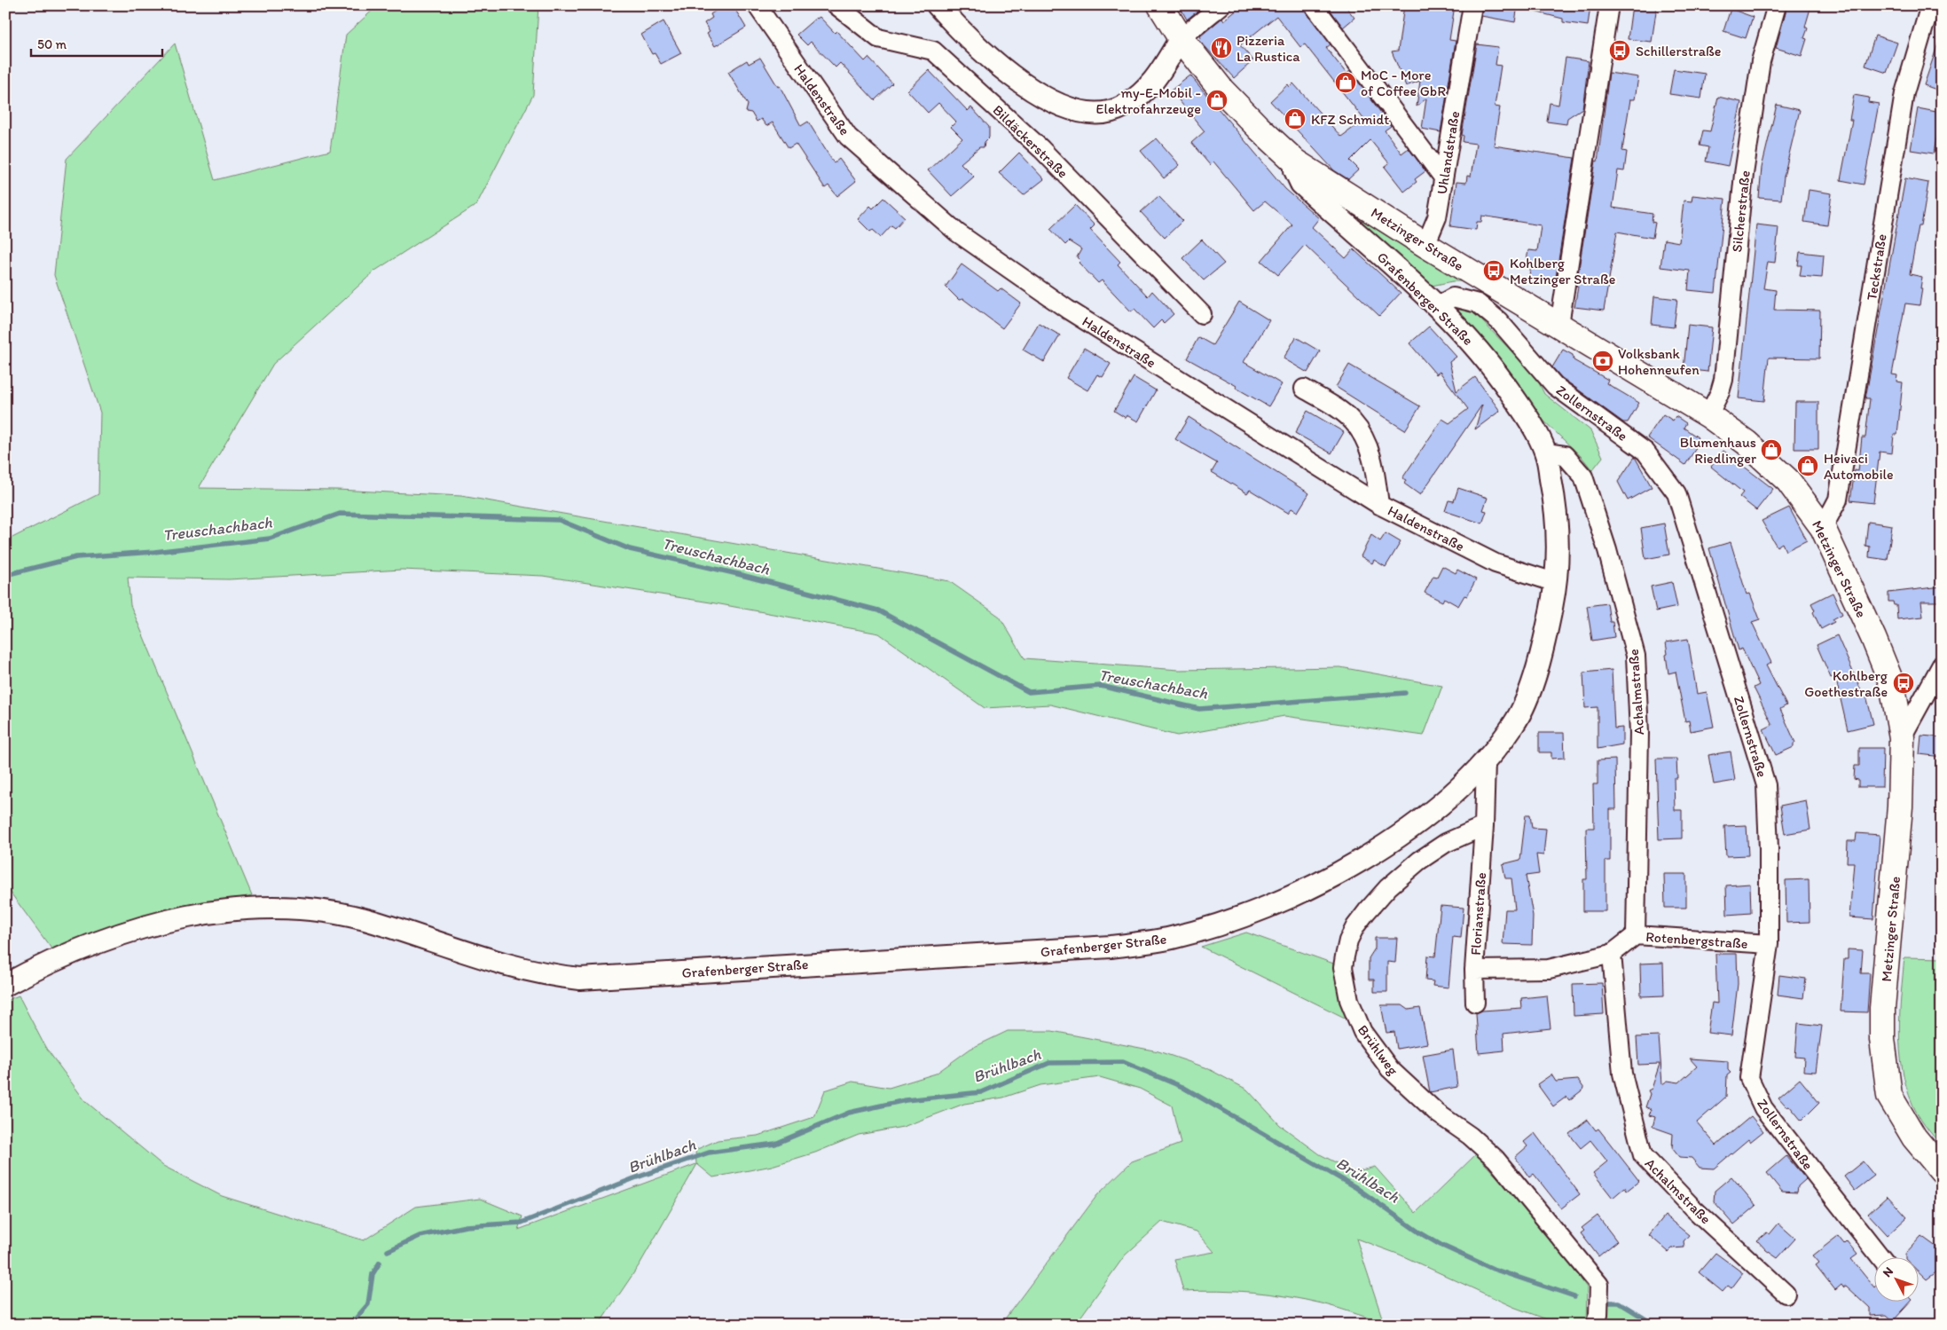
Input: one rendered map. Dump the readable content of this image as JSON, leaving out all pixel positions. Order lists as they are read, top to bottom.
{
  "streets": {
    "main road": ["Metzinger Straße"],
    "street": [
      "Haldenstraße",
      "Bildäckerstraße",
      "Uhlandstraße",
      "Silcherstraße",
      "Teckstraße",
      "Grafenberger Straße",
      "Zollernstraße",
      "Achalmstraße",
      "Florianstraße",
      "Rotenbergstraße",
      "Brühlweg"
    ]
  },
  "crossings": [
    ["Haldenstraße", "Grafenberger Straße"],
    ["Uhlandstraße", "Metzinger Straße"],
    ["Silcherstraße", "Metzinger Straße"],
    ["Metzinger Straße", "Teckstraße"],
    ["Metzinger Straße", "Grafenberger Straße"],
    ["Grafenberger Straße", "Zollernstraße"],
    ["Grafenberger Straße", "Achalmstraße"],
    ["Zollernstraße", "Rotenbergstraße"],
    ["Achalmstraße", "Rotenbergstraße"],
    ["Florianstraße", "Rotenbergstraße"],
    ["Florianstraße", "Brühlweg"]
  ],
  "water": ["Treuschachbach", "Brühlbach"],
  "places": {
    "restaurant": ["Pizzeria La Rustica"],
    "bus stop": ["Schillerstraße", "Kohlberg Metzinger Straße", "Kohlberg Goethestraße"],
    "shop": [
      "MoC - More of Coffee GbR",
      "my-E-Mobil - Elektrofahrzeuge",
      "KFZ Schmidt",
      "Blumenhaus Riedlinger",
      "Heivaci Automobile"
    ],
    "bank": ["Volksbank Hohenneufen"]
  },
  "scale_bar": "50 m",
  "north": "top left"
}
